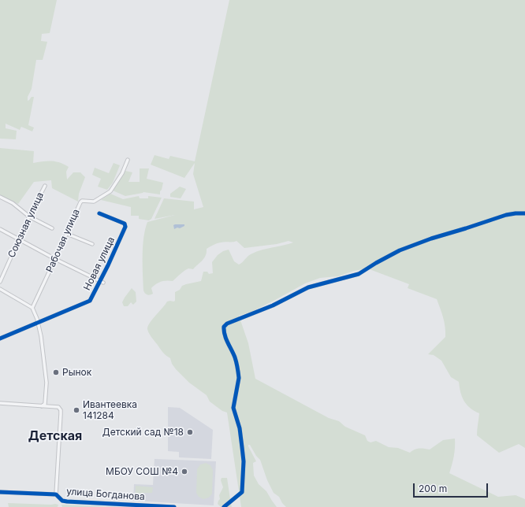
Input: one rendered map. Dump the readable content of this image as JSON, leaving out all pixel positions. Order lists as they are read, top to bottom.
{
  "streets": {
    "street": [
      "Союзная улица",
      "Рабочая улица",
      "Новая улица",
      "улица Богданова"
    ]
  },
  "districts": ["Детская"],
  "places": [
    "Рынок",
    "Ивантеевка 141284",
    "Детский сад №18",
    "МБОУ СОШ №4"
  ],
  "scale_bar": "200 m"
}
